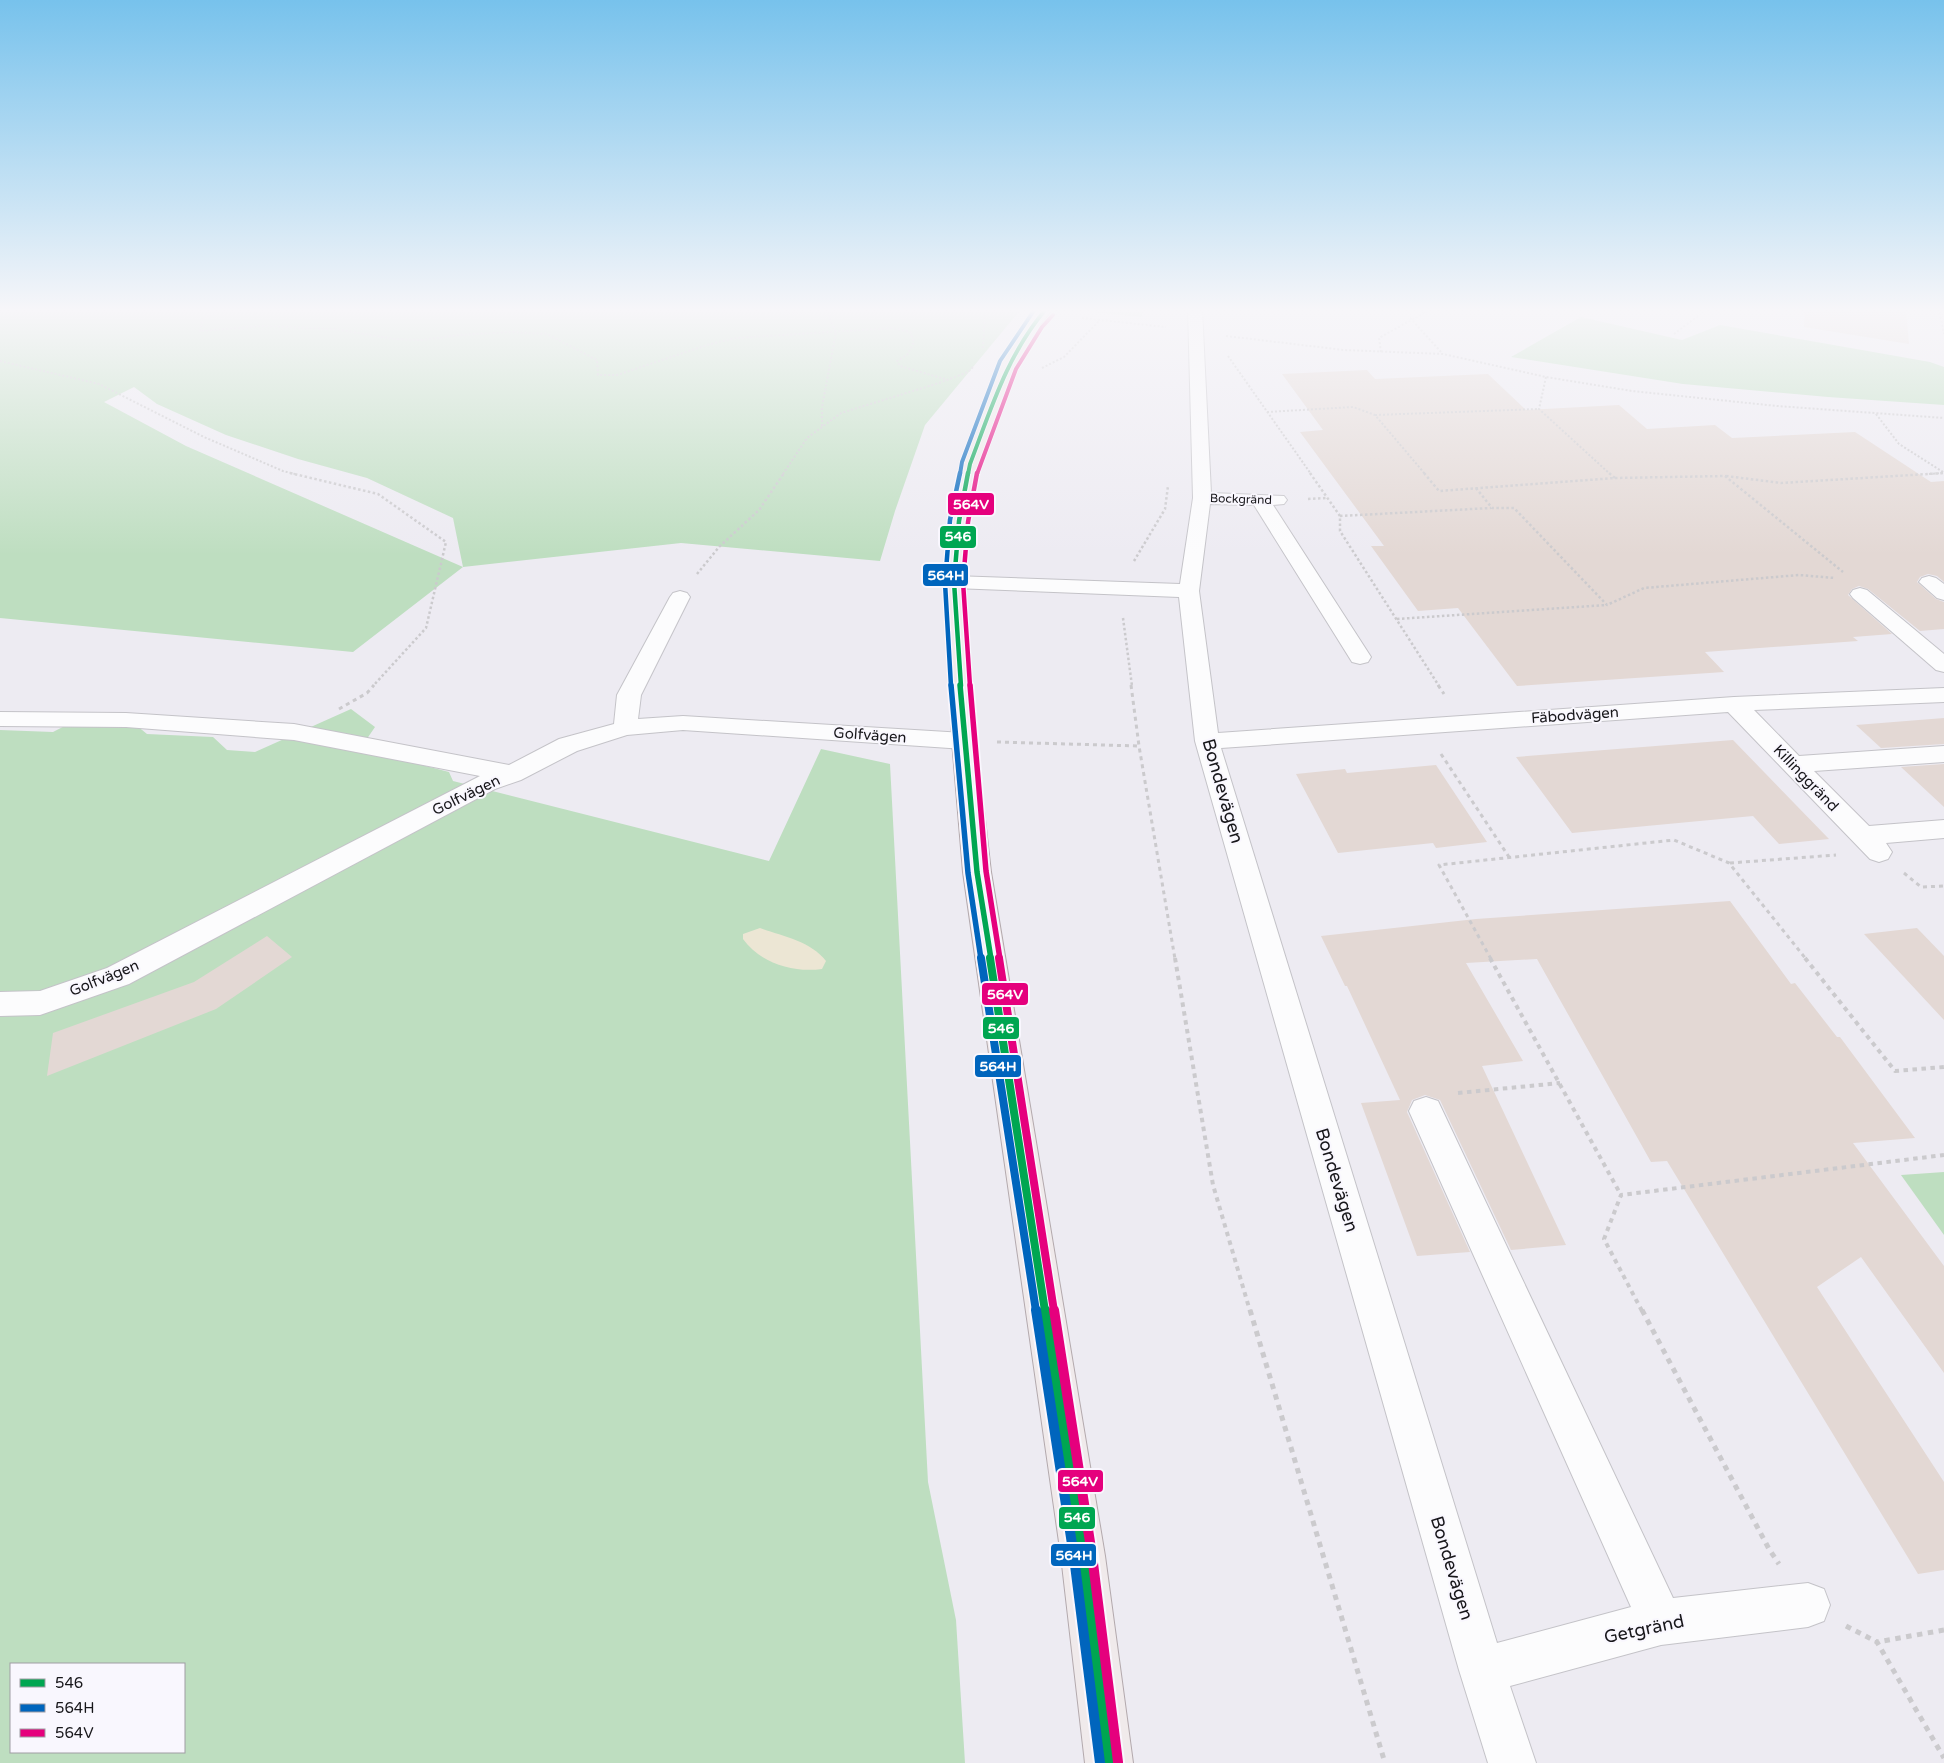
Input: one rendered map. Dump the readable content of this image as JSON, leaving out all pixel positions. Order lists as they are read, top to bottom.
{
  "streets": {
    "street": [
      "Bockgränd",
      "Fäbodvägen",
      "Golfvägen",
      "Killinggränd",
      "Bondevägen",
      "Getgränd"
    ]
  },
  "crossings": [
    ["Bockgränd", "Bondevägen"],
    ["Fäbodvägen", "Killinggränd"],
    ["Fäbodvägen", "Bondevägen"],
    ["Bondevägen", "Getgränd"]
  ],
  "lines": ["transit line 546", "transit line 564H", "transit line 564V"],
  "legend": ["546", "564H", "564V"]
}
